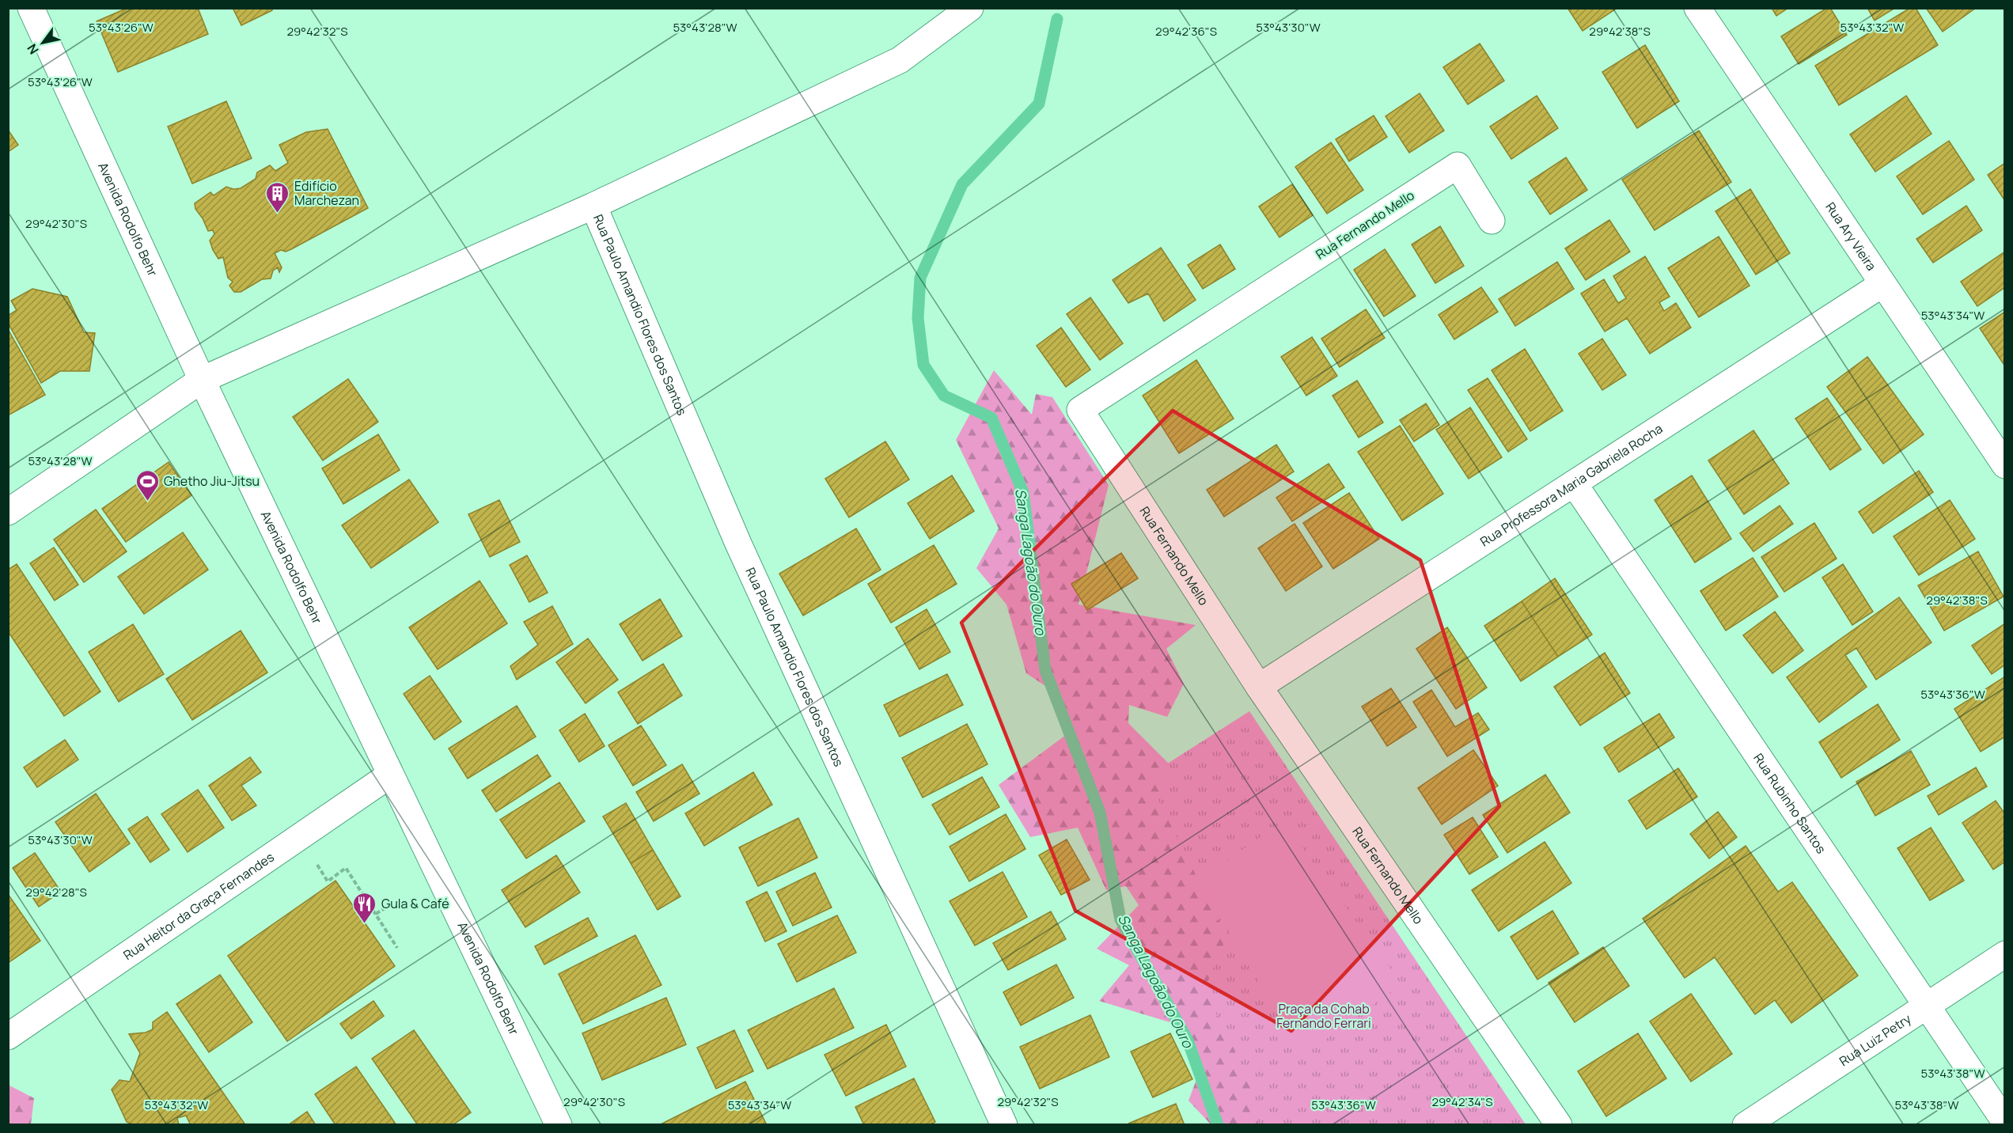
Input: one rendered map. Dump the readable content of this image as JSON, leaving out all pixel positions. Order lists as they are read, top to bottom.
{
  "streets": {
    "street": [
      "Avenida Rodolfo Behr",
      "Rua Fernando Mello",
      "Rua Ary Vieira",
      "Rua Paulo Amandio Flores dos Santos",
      "Rua Professora Maria Gabriela Rocha",
      "Rua Rubinho Santos",
      "Rua Heitor da Graça Fernandes",
      "Rua Luiz Petry"
    ]
  },
  "crossings": [
    ["Avenida Rodolfo Behr", "Rua Heitor da Graça Fernandes"],
    ["Rua Fernando Mello", "Rua Professora Maria Gabriela Rocha"],
    ["Rua Ary Vieira", "Rua Professora Maria Gabriela Rocha"],
    ["Rua Professora Maria Gabriela Rocha", "Rua Rubinho Santos"],
    ["Rua Rubinho Santos", "Rua Luiz Petry"]
  ],
  "water": ["Sanga Lagoão do Ouro"],
  "parks": ["Praça da Cohab Fernando Ferrari"],
  "places": {
    "building": ["Edifício Marchezan"],
    "sports": ["Ghetho Jiu-Jitsu"],
    "restaurant": ["Gula & Café"]
  },
  "north": "bottom left",
  "coordinates": [
    "53°43'26\"W",
    "53°43'28\"W",
    "53°43'30\"W",
    "53°43'32\"W",
    "29°42'32\"S",
    "29°42'38\"S",
    "29°42'36\"S",
    "29°42'30\"S",
    "53°43'34\"W",
    "53°43'36\"W",
    "29°42'28\"S",
    "53°43'38\"W",
    "29°42'34\"S"
  ]
}
